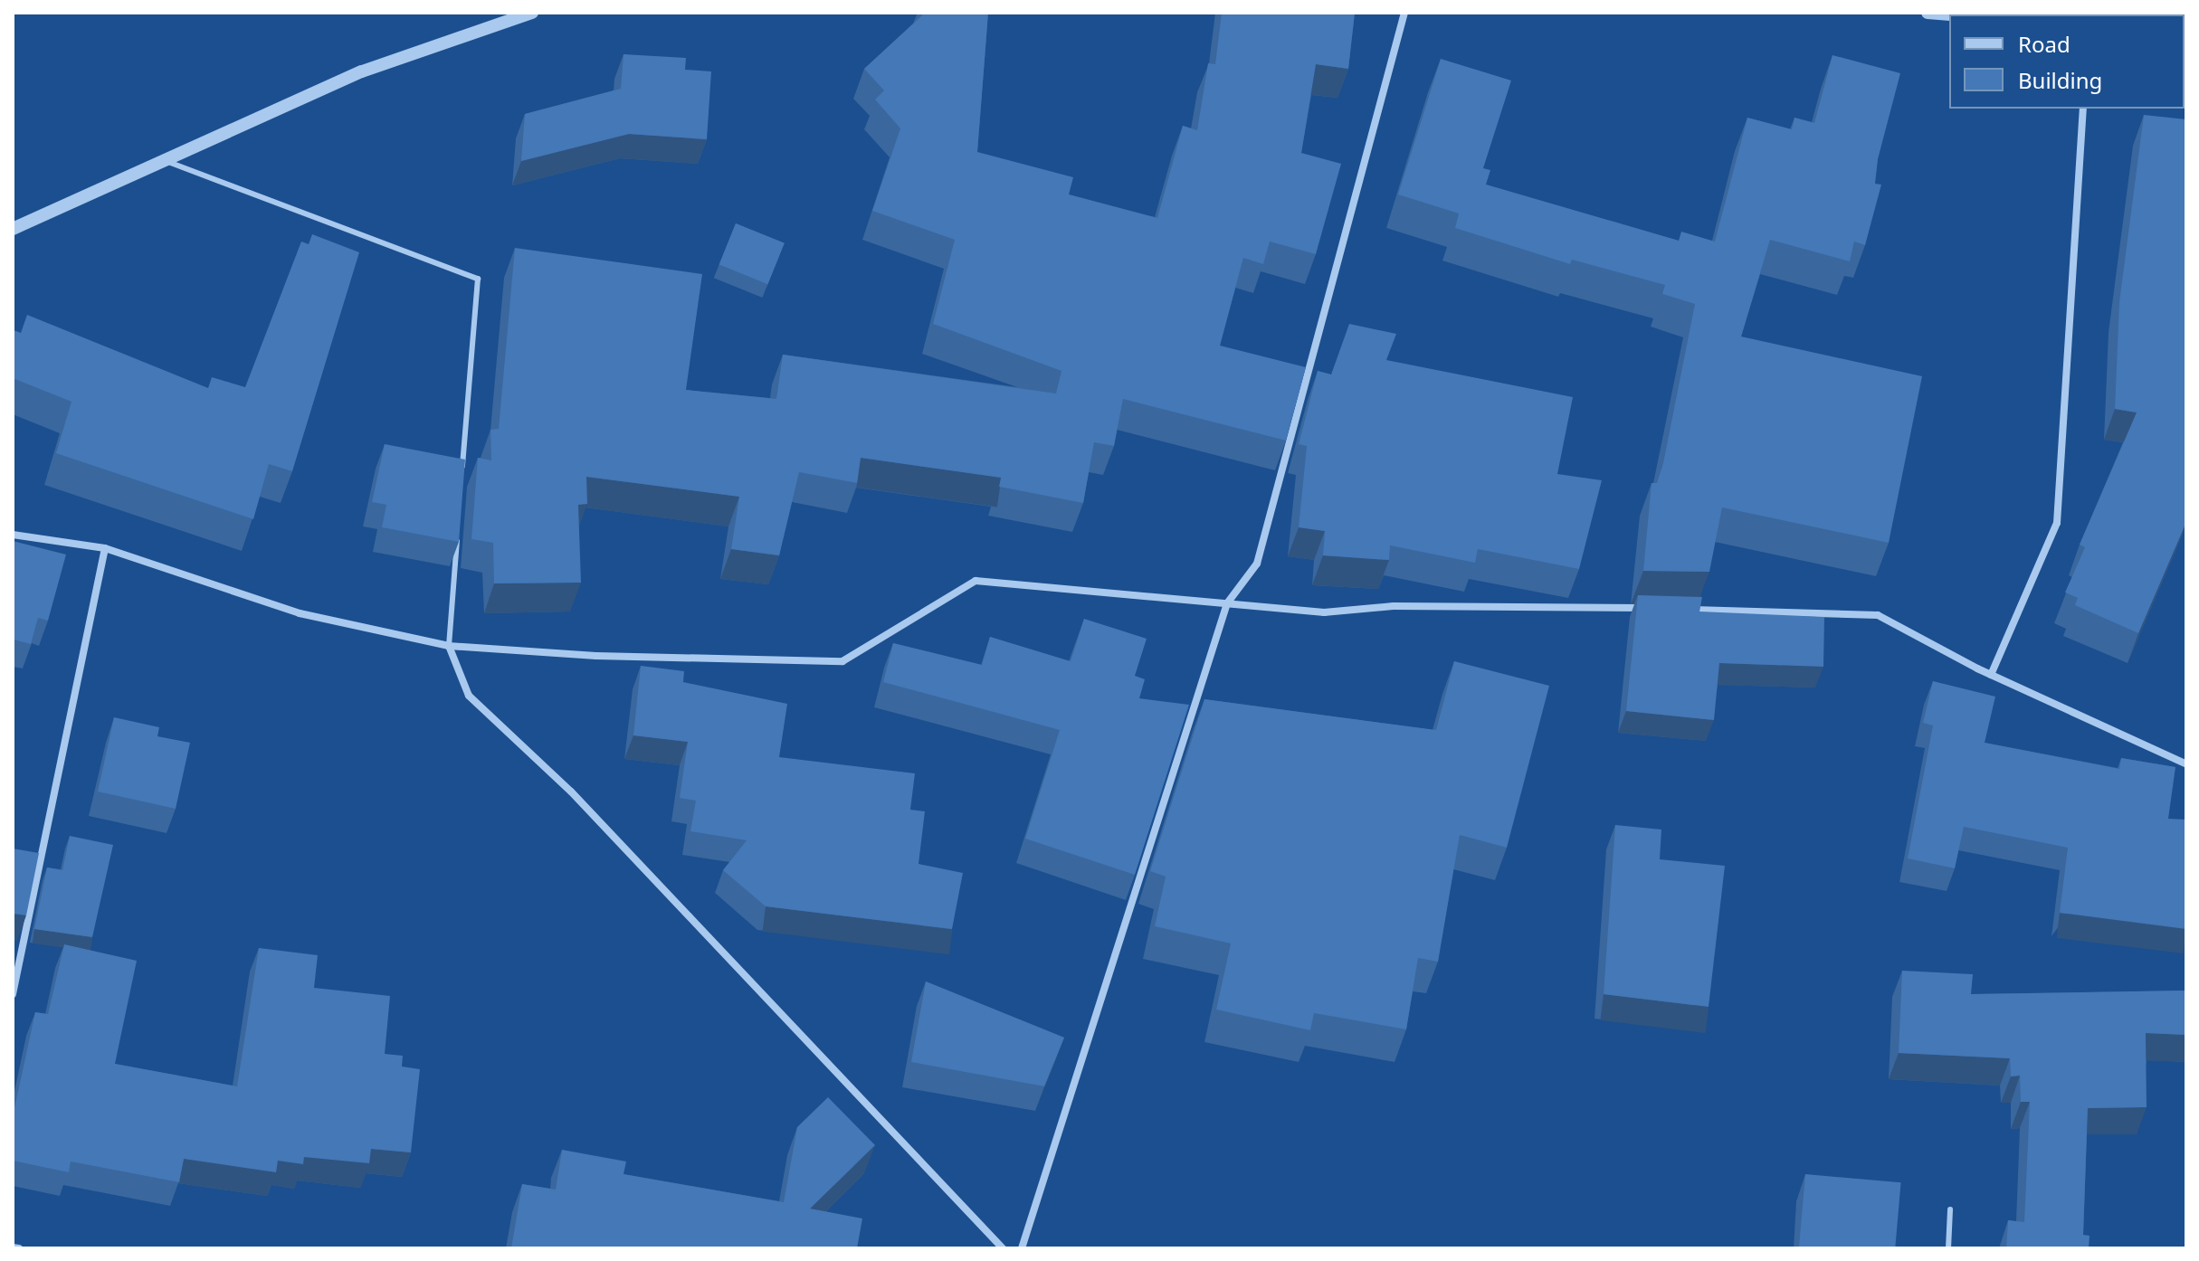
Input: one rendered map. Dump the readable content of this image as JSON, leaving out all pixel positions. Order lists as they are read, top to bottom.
{
  "legend": ["Road", "Building"]
}
